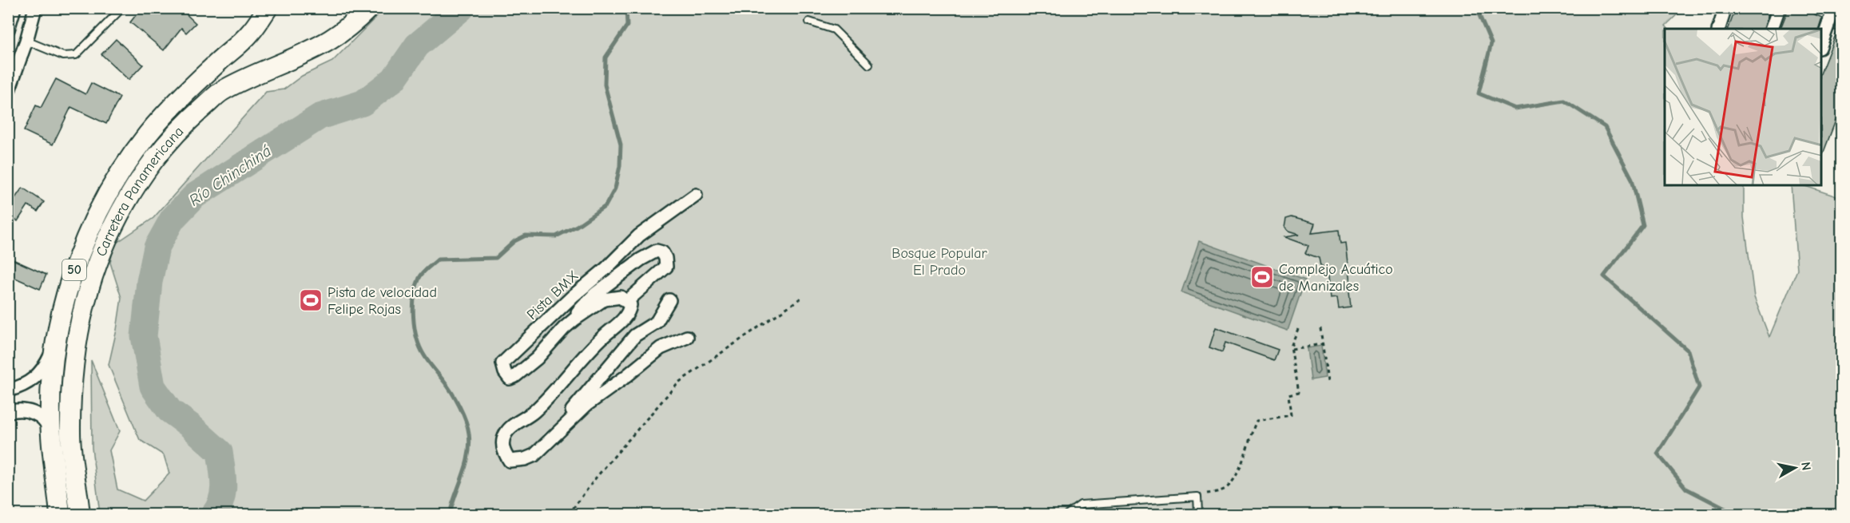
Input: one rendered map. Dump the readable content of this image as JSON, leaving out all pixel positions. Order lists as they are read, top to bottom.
{
  "streets": {
    "highway": ["Carretera Panamericana", "50"],
    "street": ["Pista BMX"]
  },
  "water": ["Río Chinchiná"],
  "parks": ["Bosque Popular El Prado"],
  "places": {
    "sports": ["Complejo Acuático de Manizales", "Pista de velocidad Felipe Rojas"]
  },
  "north": "right"
}
